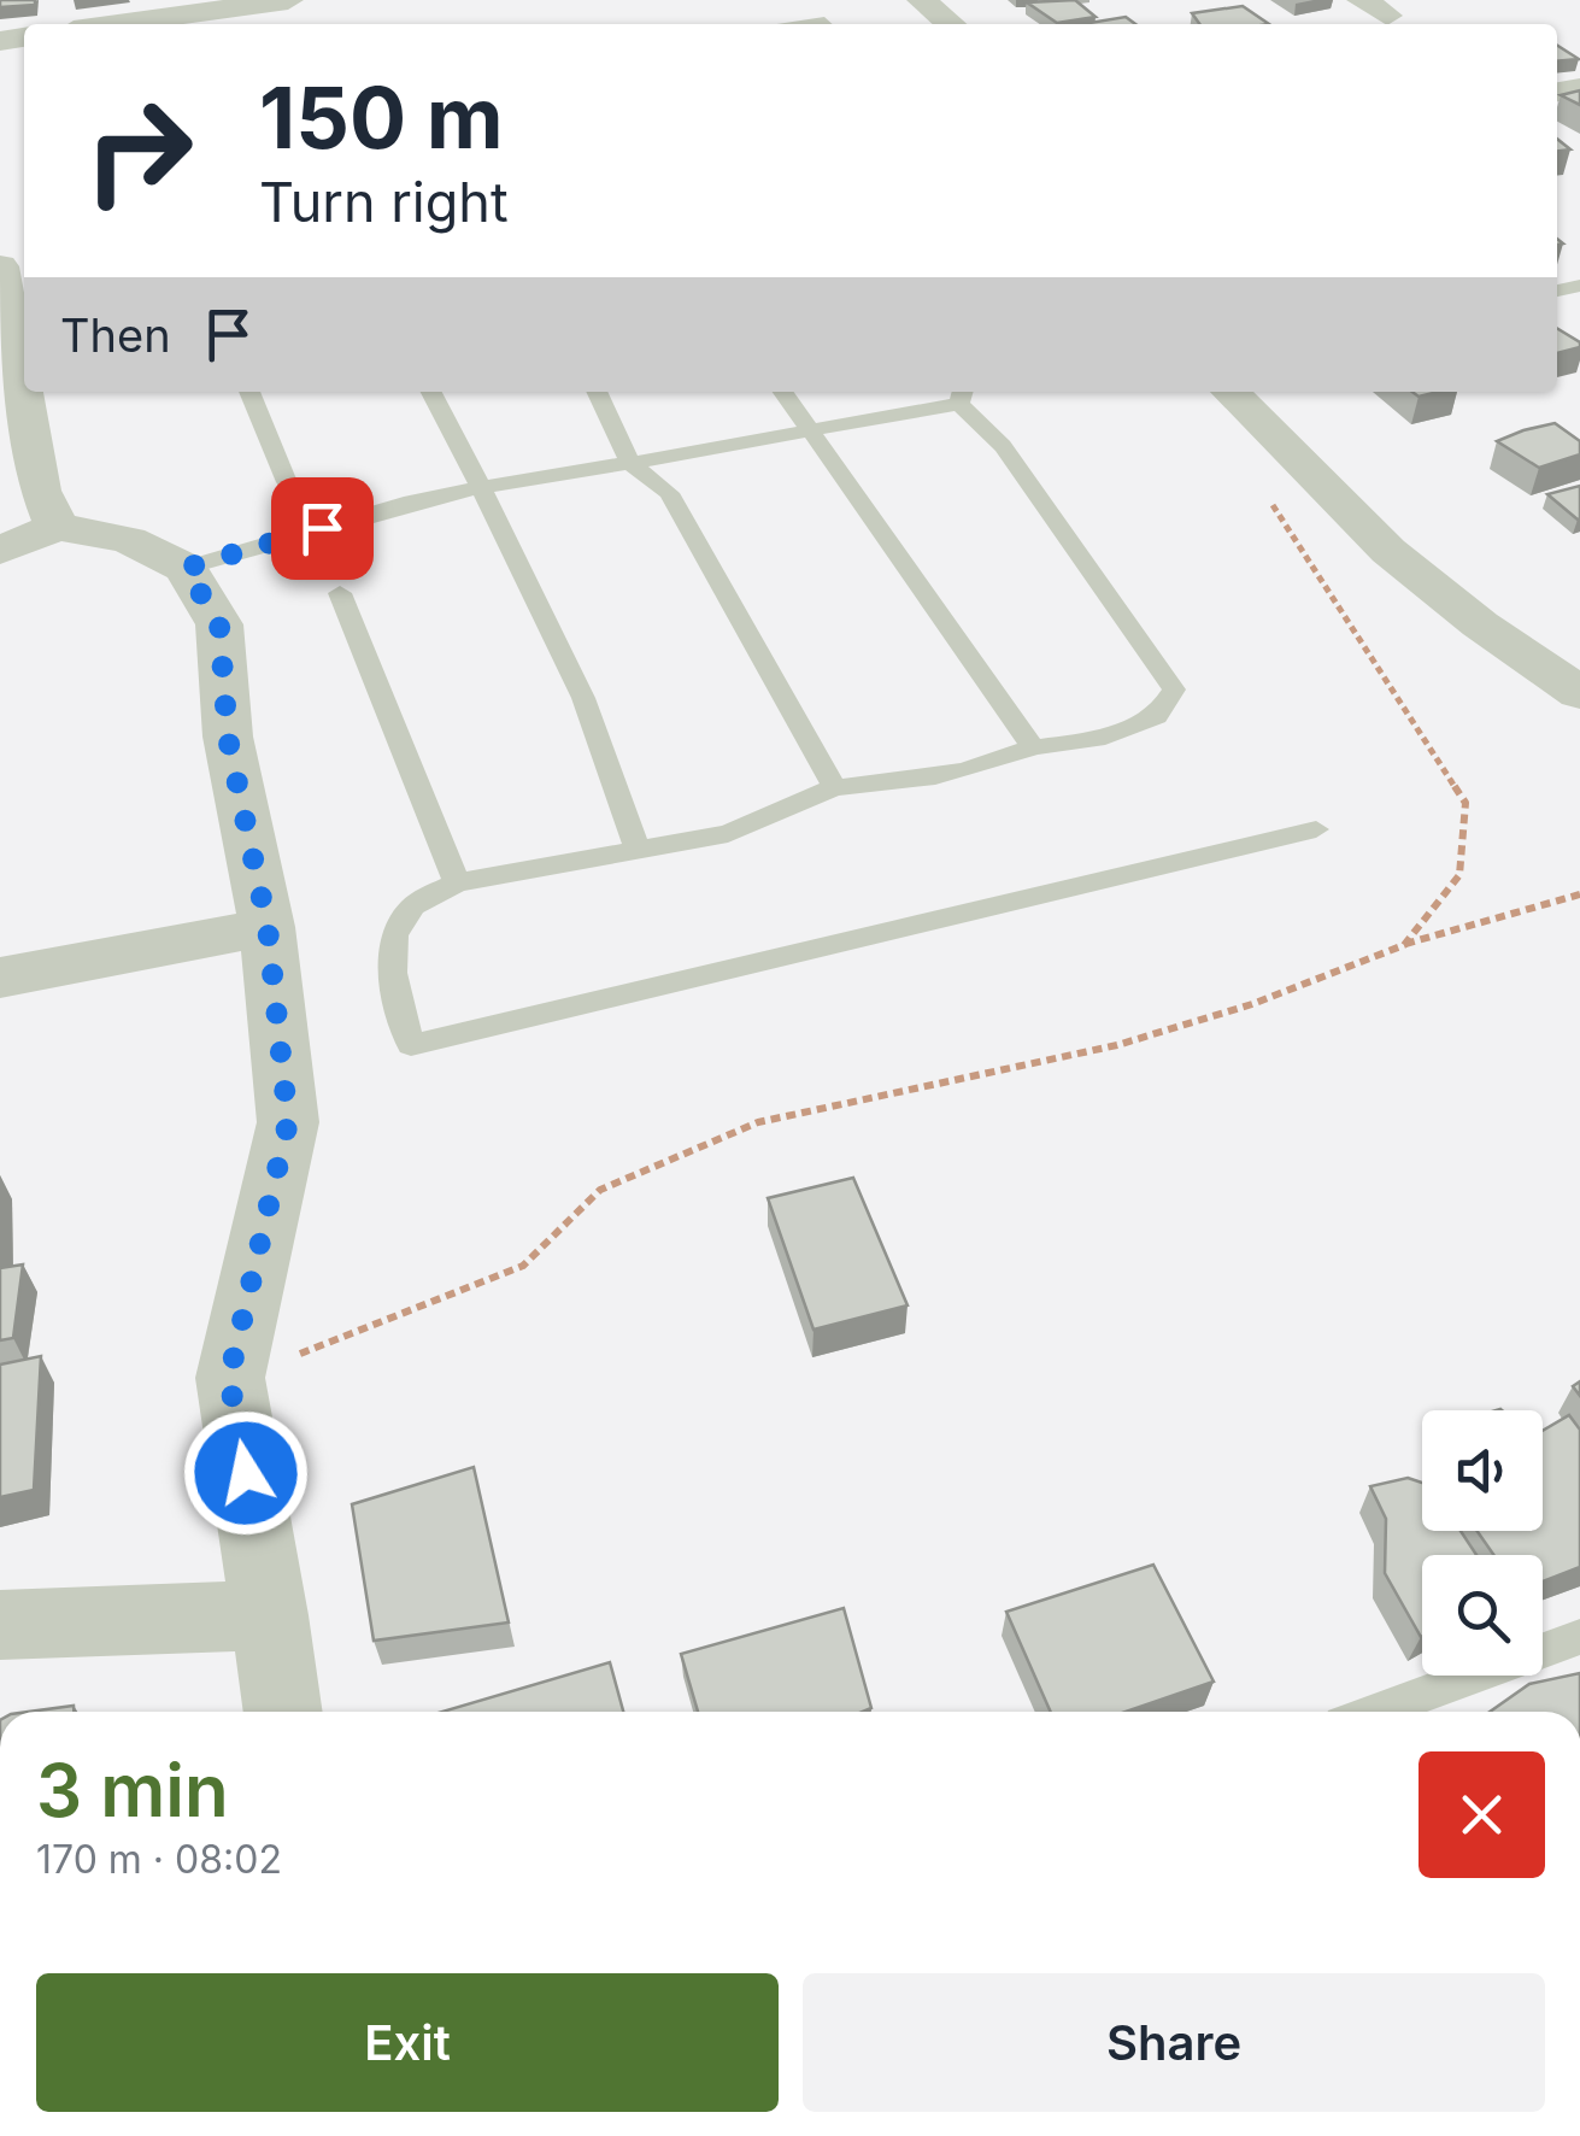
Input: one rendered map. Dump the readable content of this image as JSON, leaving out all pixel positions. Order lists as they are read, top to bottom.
{
  "page": {
    "turn": ["150 m", "Turn right"],
    "then": "Then",
    "heading": ["3 min", "170 m · 08:02"],
    "buttons": ["Exit", "Share"]
  }
}
